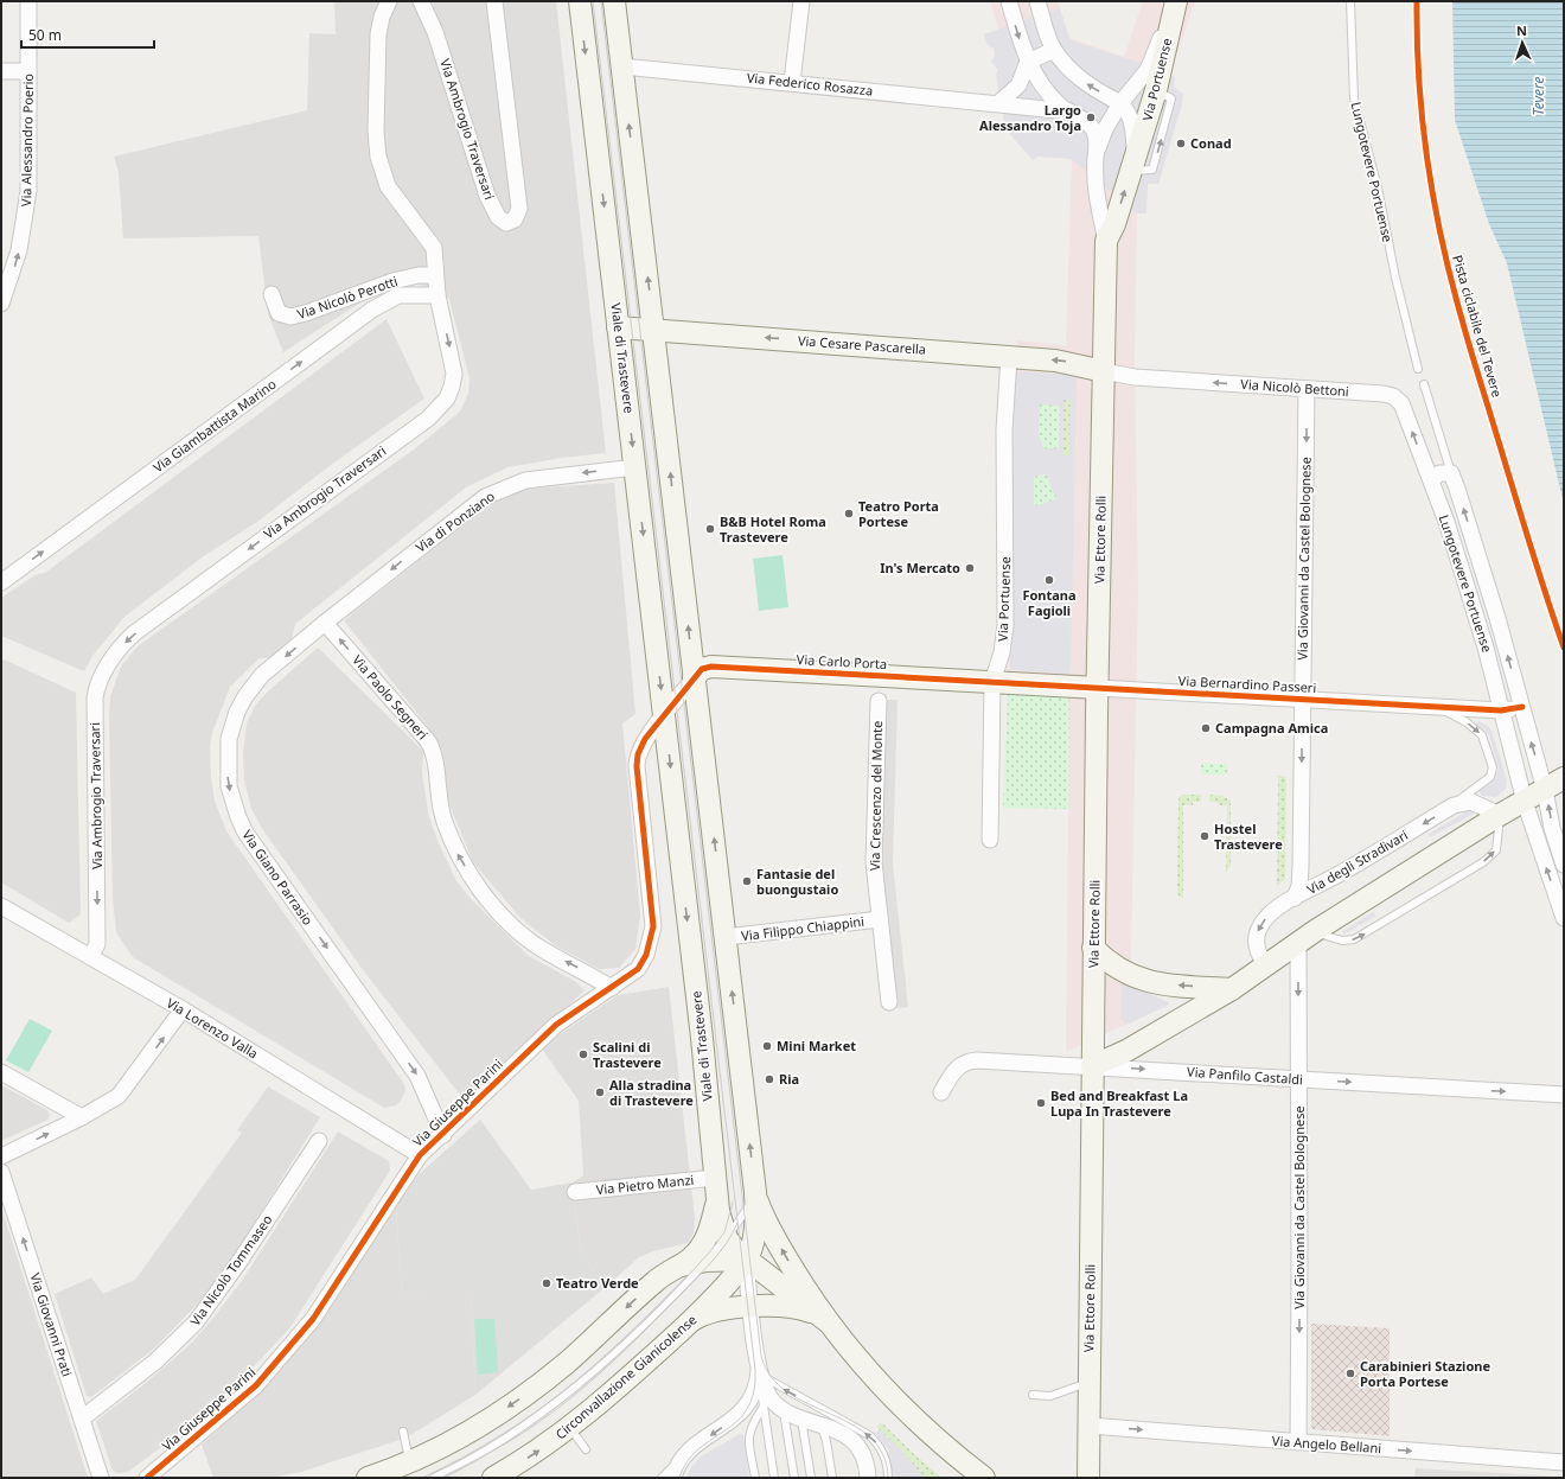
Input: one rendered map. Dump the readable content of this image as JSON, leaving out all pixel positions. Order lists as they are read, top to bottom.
{
  "streets": {
    "main road": [
      "Via Portuense",
      "Via Cesare Pascarella",
      "Viale di Trastevere",
      "Via Ettore Rolli",
      "Via Carlo Porta",
      "Via Bernardino Passeri",
      "Circonvallazione Gianicolense"
    ],
    "street": [
      "Via Federico Rosazza",
      "Via Ambrogio Traversari",
      "Via Alessandro Poerio",
      "Lungotevere Portuense",
      "Via Nicolò Perotti",
      "Via Nicolò Bettoni",
      "Via Giambattista Marino",
      "Via di Ponziano",
      "Via Giovanni da Castel Bolognese",
      "Via Paolo Segneri",
      "Via Crescenzo del Monte",
      "Via degli Stradivari",
      "Via Giano Parrasio",
      "Via Filippo Chiappini",
      "Via Lorenzo Valla",
      "Via Panfilo Castaldi",
      "Via Giuseppe Parini",
      "Via Pietro Manzi",
      "Via Nicolò Tommaseo",
      "Via Giovanni Prati",
      "Via Angelo Bellani"
    ],
    "cycle path": ["Pista ciclabile del Tevere"]
  },
  "crossings": [
    ["Via Portuense", "Via Cesare Pascarella"],
    ["Via Portuense", "Via Nicolò Bettoni"],
    ["Via Portuense", "Via Ettore Rolli"],
    ["Via Portuense", "Via Carlo Porta"],
    ["Via Portuense", "Via Bernardino Passeri"],
    ["Via Ambrogio Traversari", "Via Nicolò Perotti"],
    ["Via Ambrogio Traversari", "Via Giambattista Marino"],
    ["Via Ambrogio Traversari", "Via Lorenzo Valla"],
    ["Lungotevere Portuense", "Via Nicolò Bettoni"],
    ["Lungotevere Portuense", "Via Bernardino Passeri"],
    ["Via Cesare Pascarella", "Viale di Trastevere"],
    ["Via Cesare Pascarella", "Via Nicolò Bettoni"],
    ["Via Cesare Pascarella", "Via Ettore Rolli"],
    ["Viale di Trastevere", "Via di Ponziano"],
    ["Viale di Trastevere", "Via Giuseppe Parini"],
    ["Viale di Trastevere", "Via Pietro Manzi"],
    ["Viale di Trastevere", "Circonvallazione Gianicolense"],
    ["Via Nicolò Bettoni", "Via Ettore Rolli"],
    ["Via Nicolò Bettoni", "Via Giovanni da Castel Bolognese"],
    ["Via di Ponziano", "Via Paolo Segneri"],
    ["Via di Ponziano", "Via Giano Parrasio"],
    ["Via Ettore Rolli", "Via Bernardino Passeri"],
    ["Via Ettore Rolli", "Via Panfilo Castaldi"],
    ["Via Ettore Rolli", "Via Angelo Bellani"],
    ["Via Giovanni da Castel Bolognese", "Via Bernardino Passeri"],
    ["Via Giovanni da Castel Bolognese", "Via degli Stradivari"],
    ["Via Giovanni da Castel Bolognese", "Via Panfilo Castaldi"],
    ["Via Giovanni da Castel Bolognese", "Via Angelo Bellani"],
    ["Via Carlo Porta", "Via Bernardino Passeri"],
    ["Via Paolo Segneri", "Via Giano Parrasio"],
    ["Via Paolo Segneri", "Via Giuseppe Parini"],
    ["Via Crescenzo del Monte", "Via Filippo Chiappini"],
    ["Via Giano Parrasio", "Via Giuseppe Parini"],
    ["Via Lorenzo Valla", "Via Giuseppe Parini"],
    ["Via Nicolò Tommaseo", "Via Giovanni Prati"]
  ],
  "one_way": [
    "Via Ambrogio Traversari",
    "Via Alessandro Poerio",
    "Via Cesare Pascarella",
    "Via Nicolò Bettoni",
    "Via Giambattista Marino",
    "Via di Ponziano",
    "Via Giovanni da Castel Bolognese",
    "Via Paolo Segneri",
    "Via degli Stradivari",
    "Via Giano Parrasio",
    "Via Panfilo Castaldi",
    "Via Giovanni Prati",
    "Via Angelo Bellani"
  ],
  "water": ["Tevere"],
  "places": [
    "Largo Alessandro Toja",
    "Conad",
    "Teatro Porta Portese",
    "B&B Hotel Roma Trastevere",
    "In's Mercato",
    "Fontana Fagioli",
    "Campagna Amica",
    "Hostel Trastevere",
    "Fantasie del buongustaio",
    "Mini Market",
    "Scalini di Trastevere",
    "Ria",
    "Alla stradina di Trastevere",
    "Bed and Breakfast La Lupa In Trastevere",
    "Teatro Verde",
    "Carabinieri Stazione Porta Portese"
  ],
  "scale_bar": "50 m",
  "north": "top"
}
